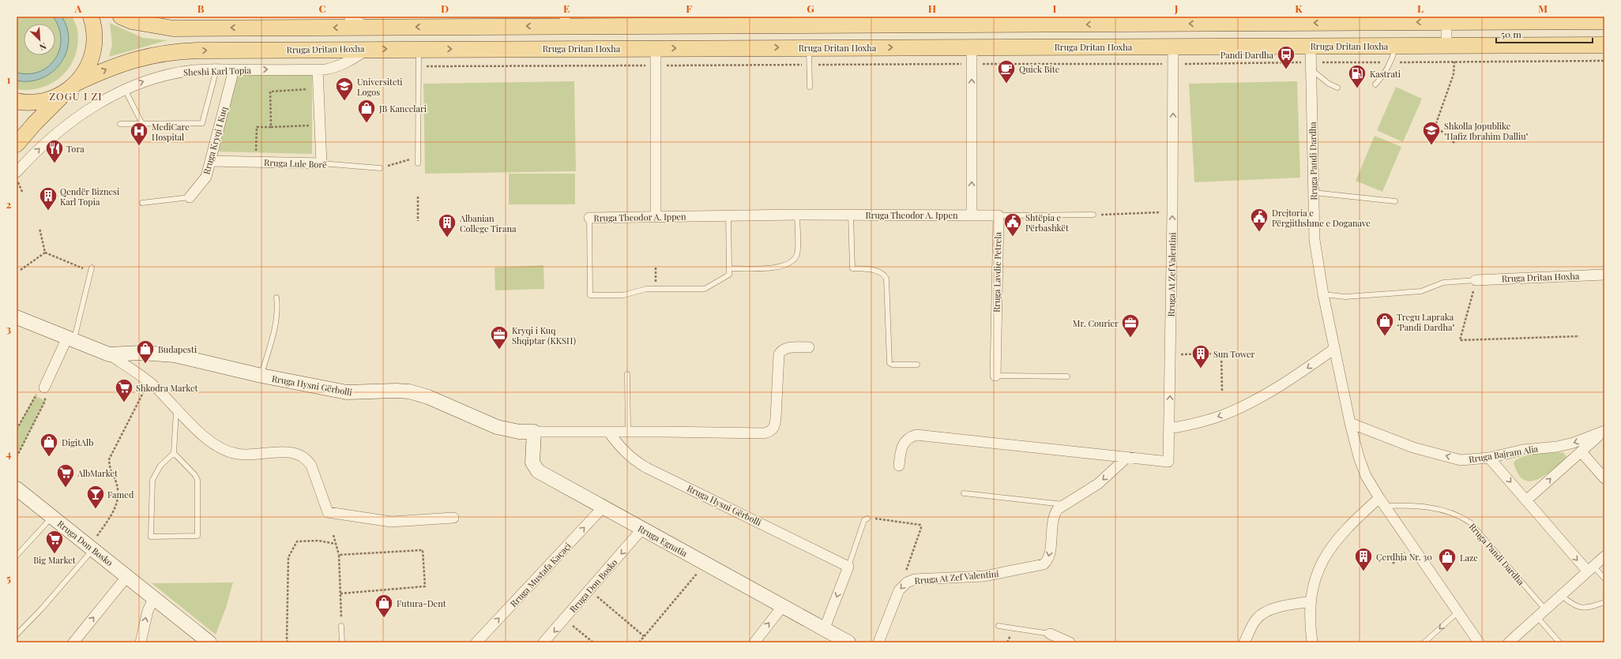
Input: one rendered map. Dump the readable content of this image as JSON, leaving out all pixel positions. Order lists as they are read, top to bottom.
{
  "streets": {
    "main road": ["Rruga Dritan Hoxha"],
    "street": [
      "Sheshi Karl Topia",
      "Rruga Kryqi I Kuq",
      "Rruga Pandi Dardha",
      "Rruga Lule Borë",
      "Rruga Theodor A. Ippen",
      "Rruga Lavdie Petrela",
      "Rruga At Zef Valentini",
      "Rruga Hysni Gërbolli",
      "Rruga Bajram Alia",
      "Rruga Egnatia",
      "Rruga Don Bosko",
      "Rruga Mustafa Kaçaçi"
    ]
  },
  "crossings": [
    ["Rruga Dritan Hoxha", "Sheshi Karl Topia"],
    ["Rruga Dritan Hoxha", "Rruga Pandi Dardha"],
    ["Rruga Dritan Hoxha", "Rruga At Zef Valentini"],
    ["Sheshi Karl Topia", "Rruga Kryqi I Kuq"],
    ["Rruga Kryqi I Kuq", "Rruga Lule Borë"],
    ["Rruga Pandi Dardha", "Rruga Bajram Alia"],
    ["Rruga Hysni Gërbolli", "Rruga Egnatia"],
    ["Rruga Egnatia", "Rruga Don Bosko"],
    ["Rruga Egnatia", "Rruga Mustafa Kaçaçi"]
  ],
  "one_way": ["Sheshi Karl Topia", "Rruga Don Bosko", "Rruga Mustafa Kaçaçi"],
  "districts": ["ZOGU I ZI"],
  "places": {
    "bus stop": ["Pandi Dardha"],
    "cafe": ["Quick Bite"],
    "fuel station": ["Kastrati"],
    "school or university": ["Universiteti Logos", "Shkolla Jopublike \"Hafiz Ibrahim Dalliu\""],
    "shop": [
      "JB Kancelari",
      "Tregu Lapraka \"Pandi Dardha\"",
      "Budapesti",
      "DigitAlb",
      "Laze",
      "Futura-Dent"
    ],
    "hospital": ["MediCare Hospital"],
    "restaurant": ["Tora"],
    "building": [
      "Qendër Biznesi Karl Topia",
      "Albanian College Tirana",
      "Sun Tower",
      "Çerdhja Nr. 30"
    ],
    "public building": ["Drejtoria e Përgjithshme e Doganave", "Shtëpia e Përbashkët"],
    "office": ["Mr. Courier", "Kryqi i Kuq Shqiptar (KKSH)"],
    "supermarket": ["Shkodra Market", "AlbMarket", "Big Market"],
    "bar": ["Famed"]
  },
  "scale_bar": "50 m",
  "north": "bottom right",
  "grid": {
    "columns": [
      "A",
      "B",
      "C",
      "D",
      "E",
      "F",
      "G",
      "H",
      "I",
      "J",
      "K",
      "L",
      "M"
    ],
    "rows": [
      "1",
      "2",
      "3",
      "4",
      "5"
    ]
  }
}
